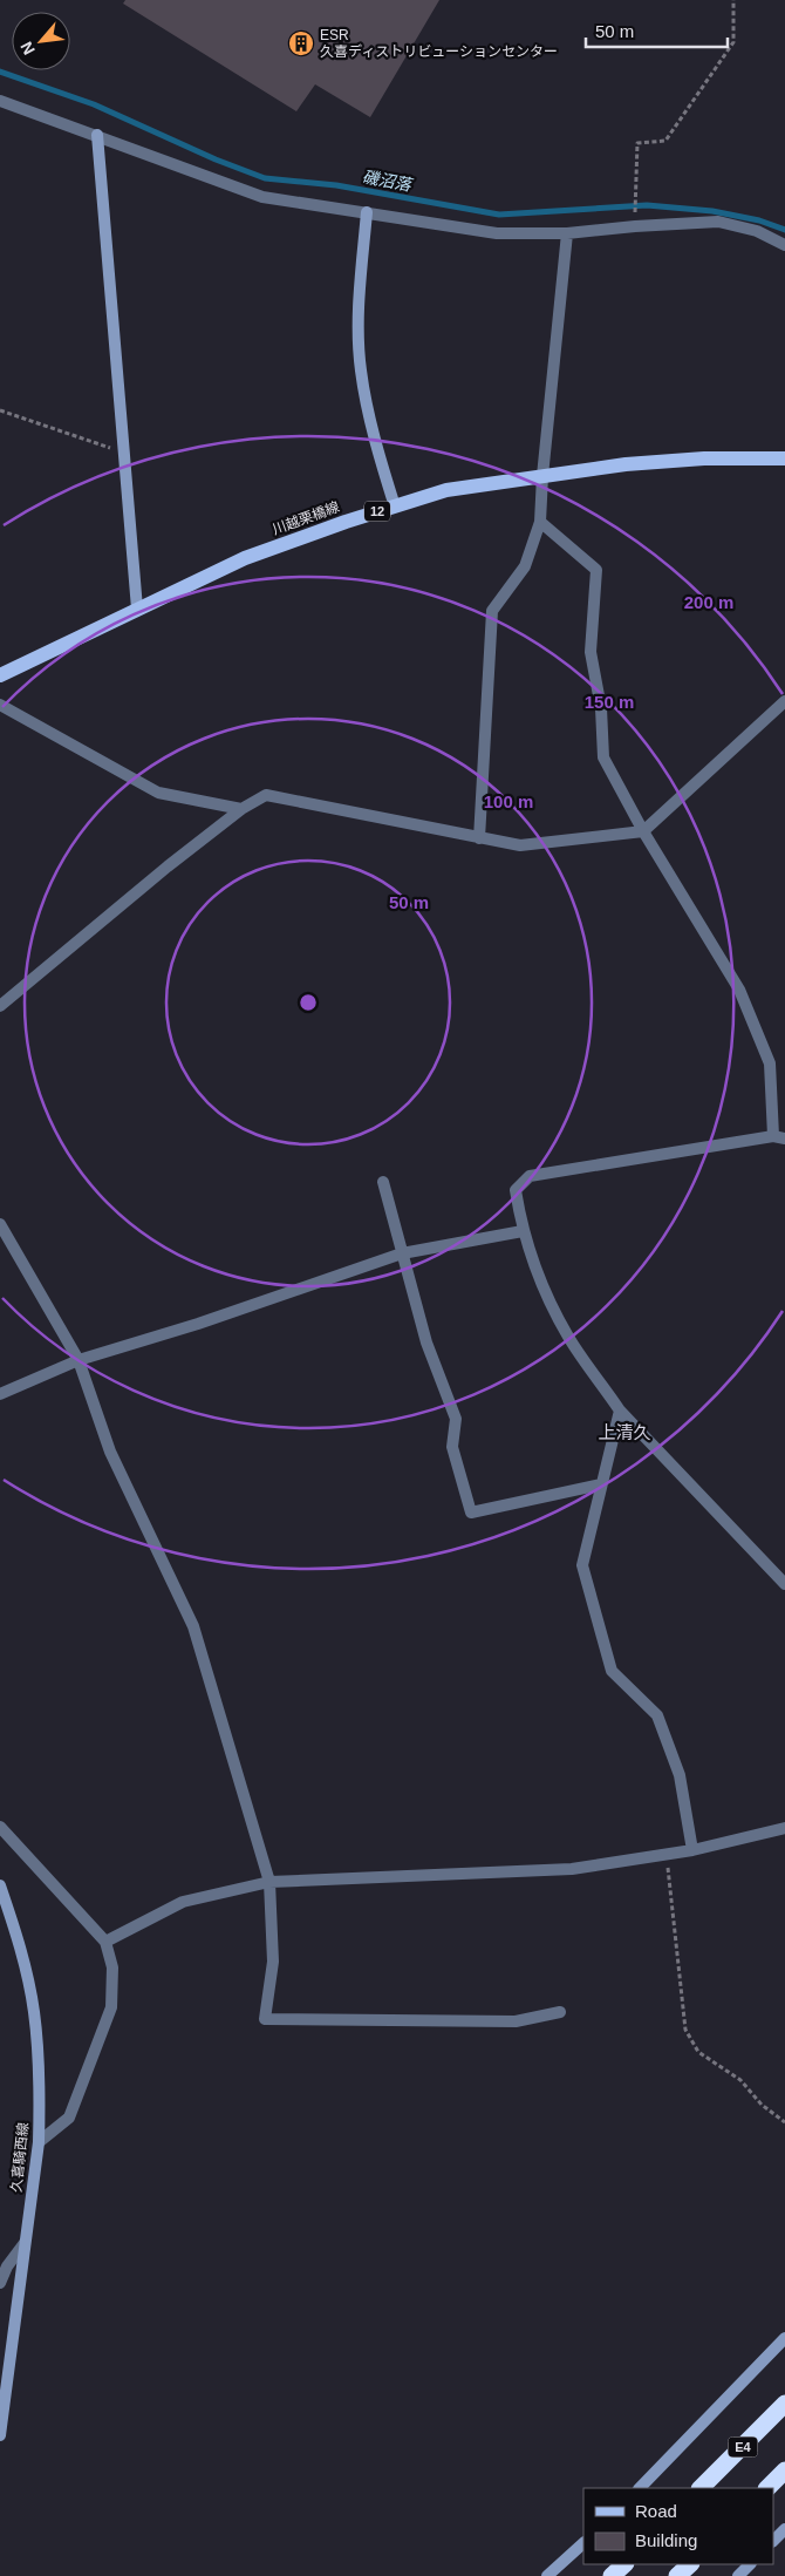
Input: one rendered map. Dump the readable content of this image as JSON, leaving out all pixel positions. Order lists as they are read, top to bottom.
{
  "streets": {
    "highway": ["E4"],
    "main road": ["12", "川越栗橋線"],
    "street": ["久喜騎西線"]
  },
  "districts": ["上清久"],
  "water": ["磯沼落"],
  "places": {
    "building": ["ESR 久喜ディストリビューションセンター"]
  },
  "legend": ["Road", "Building"],
  "scale_bar": "50 m",
  "north": "bottom left",
  "rings": [
    "200 m",
    "150 m",
    "100 m",
    "50 m"
  ]
}
